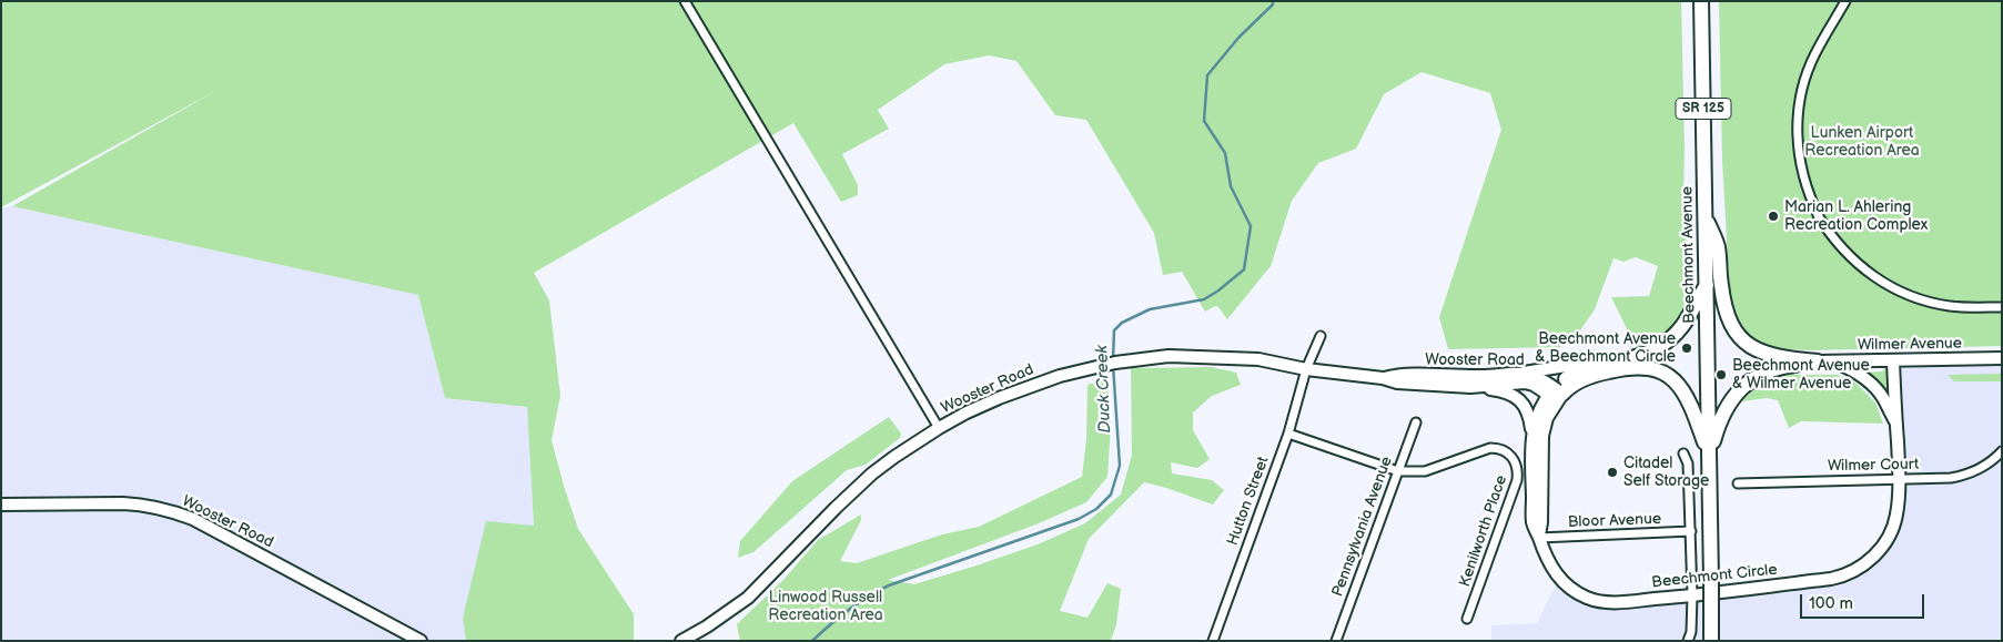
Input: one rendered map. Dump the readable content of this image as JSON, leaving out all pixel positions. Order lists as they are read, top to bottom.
{
  "streets": {
    "highway": ["SR 125", "Beechmont Avenue"],
    "street": [
      "Wilmer Avenue",
      "Wooster Road",
      "Wilmer Court",
      "Hutton Street",
      "Bloor Avenue",
      "Pennsylvania Avenue",
      "Kenilworth Place",
      "Beechmont Circle"
    ]
  },
  "crossings": [
    ["Wilmer Avenue", "Beechmont Circle"],
    ["Wooster Road", "Hutton Street"],
    ["Wooster Road", "Beechmont Circle"],
    ["Wilmer Court", "Beechmont Circle"],
    ["Bloor Avenue", "Beechmont Circle"],
    ["Pennsylvania Avenue", "Kenilworth Place"]
  ],
  "water": ["Duck Creek"],
  "parks": ["Lunken Airport Recreation Area", "Linwood Russell Recreation Area"],
  "places": [
    "Marian L. Ahlering Recreation Complex",
    "Beechmont Avenue & Beechmont Circle",
    "Beechmont Avenue & Wilmer Avenue",
    "Citadel Self Storage"
  ],
  "scale_bar": "100 m"
}
